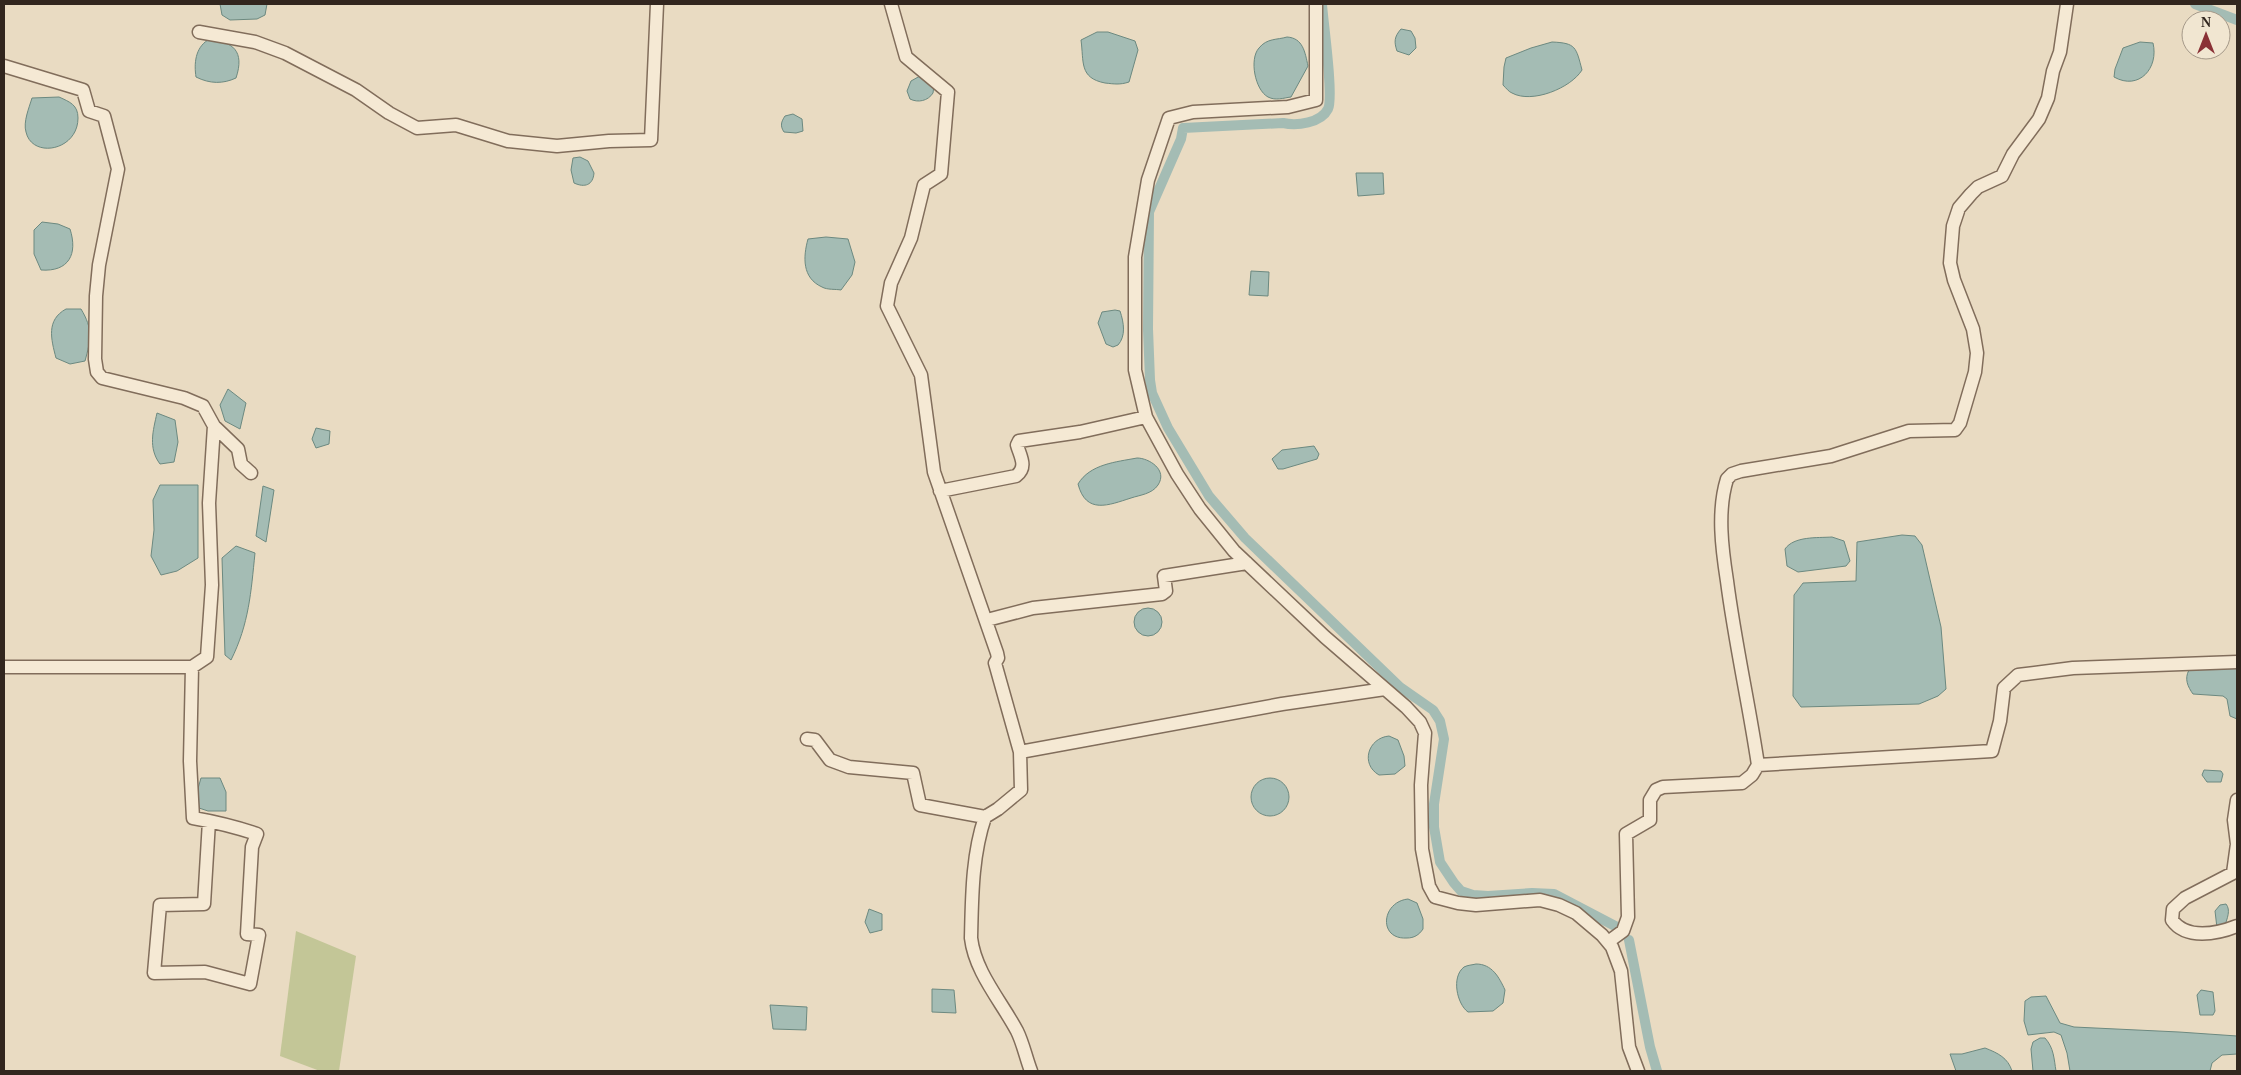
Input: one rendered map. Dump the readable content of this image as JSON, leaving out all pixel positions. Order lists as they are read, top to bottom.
{
  "north": "top"
}
